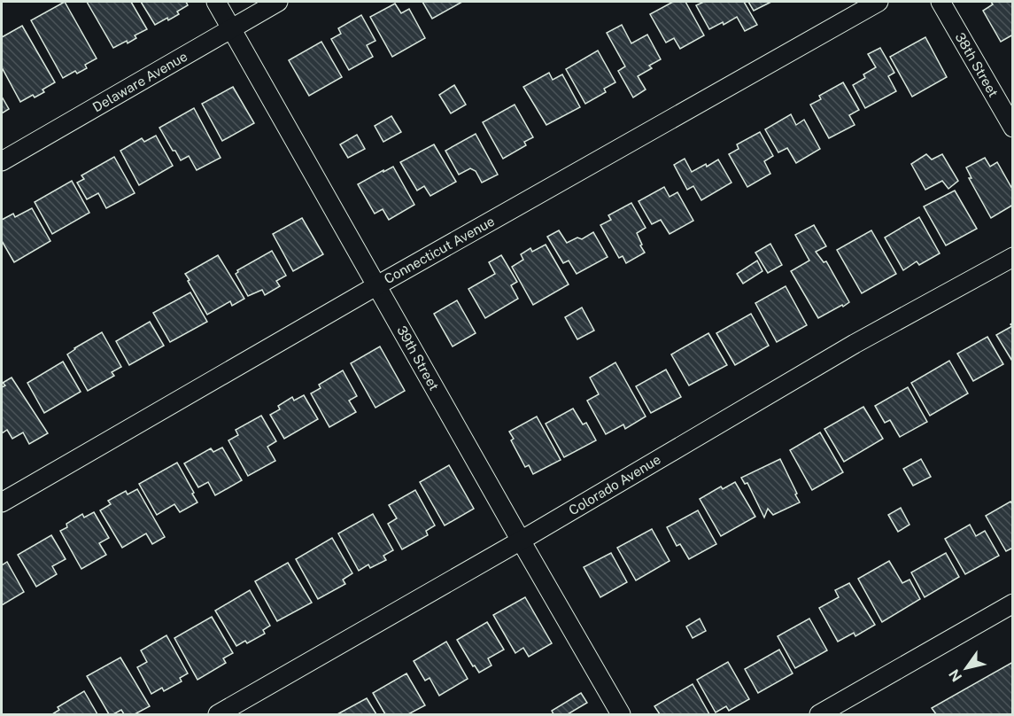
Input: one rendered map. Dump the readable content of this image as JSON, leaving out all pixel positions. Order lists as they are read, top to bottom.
{
  "streets": {
    "street": [
      "38th Street",
      "Delaware Avenue",
      "Connecticut Avenue",
      "39th Street",
      "Colorado Avenue"
    ]
  },
  "crossings": [
    ["Delaware Avenue", "39th Street"],
    ["Connecticut Avenue", "39th Street"],
    ["39th Street", "Colorado Avenue"]
  ],
  "north": "bottom left"
}
